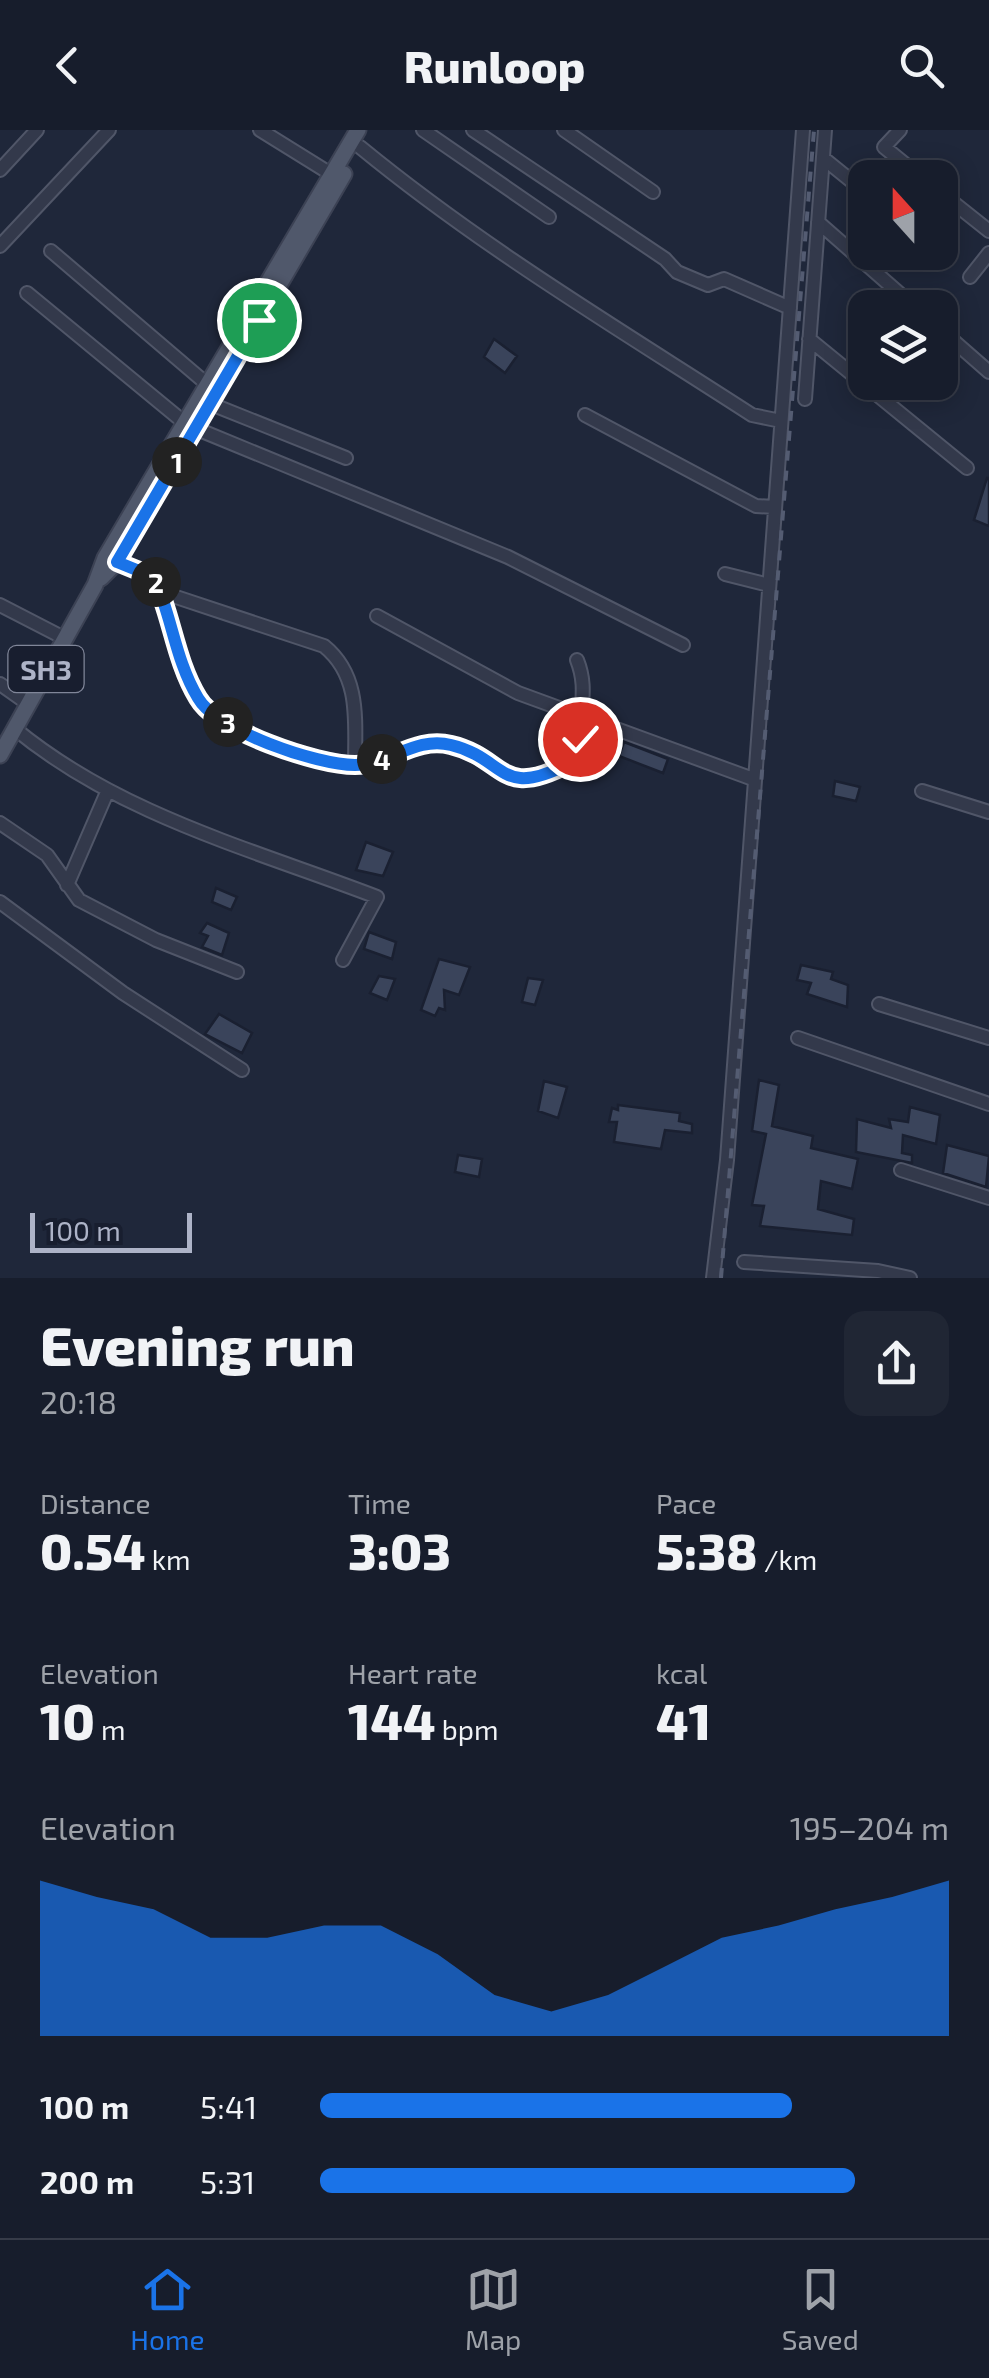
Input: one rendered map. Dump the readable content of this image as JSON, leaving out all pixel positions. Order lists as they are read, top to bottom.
{
  "streets": {
    "main road": ["SH3"]
  },
  "scale_bar": "100 m",
  "north": "top",
  "page": {
    "header": "Runloop",
    "pins": [
      "1",
      "2",
      "3",
      "4"
    ],
    "scale": "100 m",
    "heading": ["Evening run", "20:18"],
    "stats": [
      ["Distance", "0.54 km"],
      ["Time", "3:03"],
      ["Pace", "5:38 /km"],
      ["Elevation", "10 m"],
      ["Heart rate", "144 bpm"],
      ["kcal", "41"]
    ],
    "chart": ["Elevation", "195–204 m"],
    "list": [
      {
        "name": "100 m",
        "note": "5:41"
      },
      {
        "name": "200 m",
        "note": "5:31"
      }
    ],
    "tabs": ["Home", "Map", "Saved"]
  }
}
